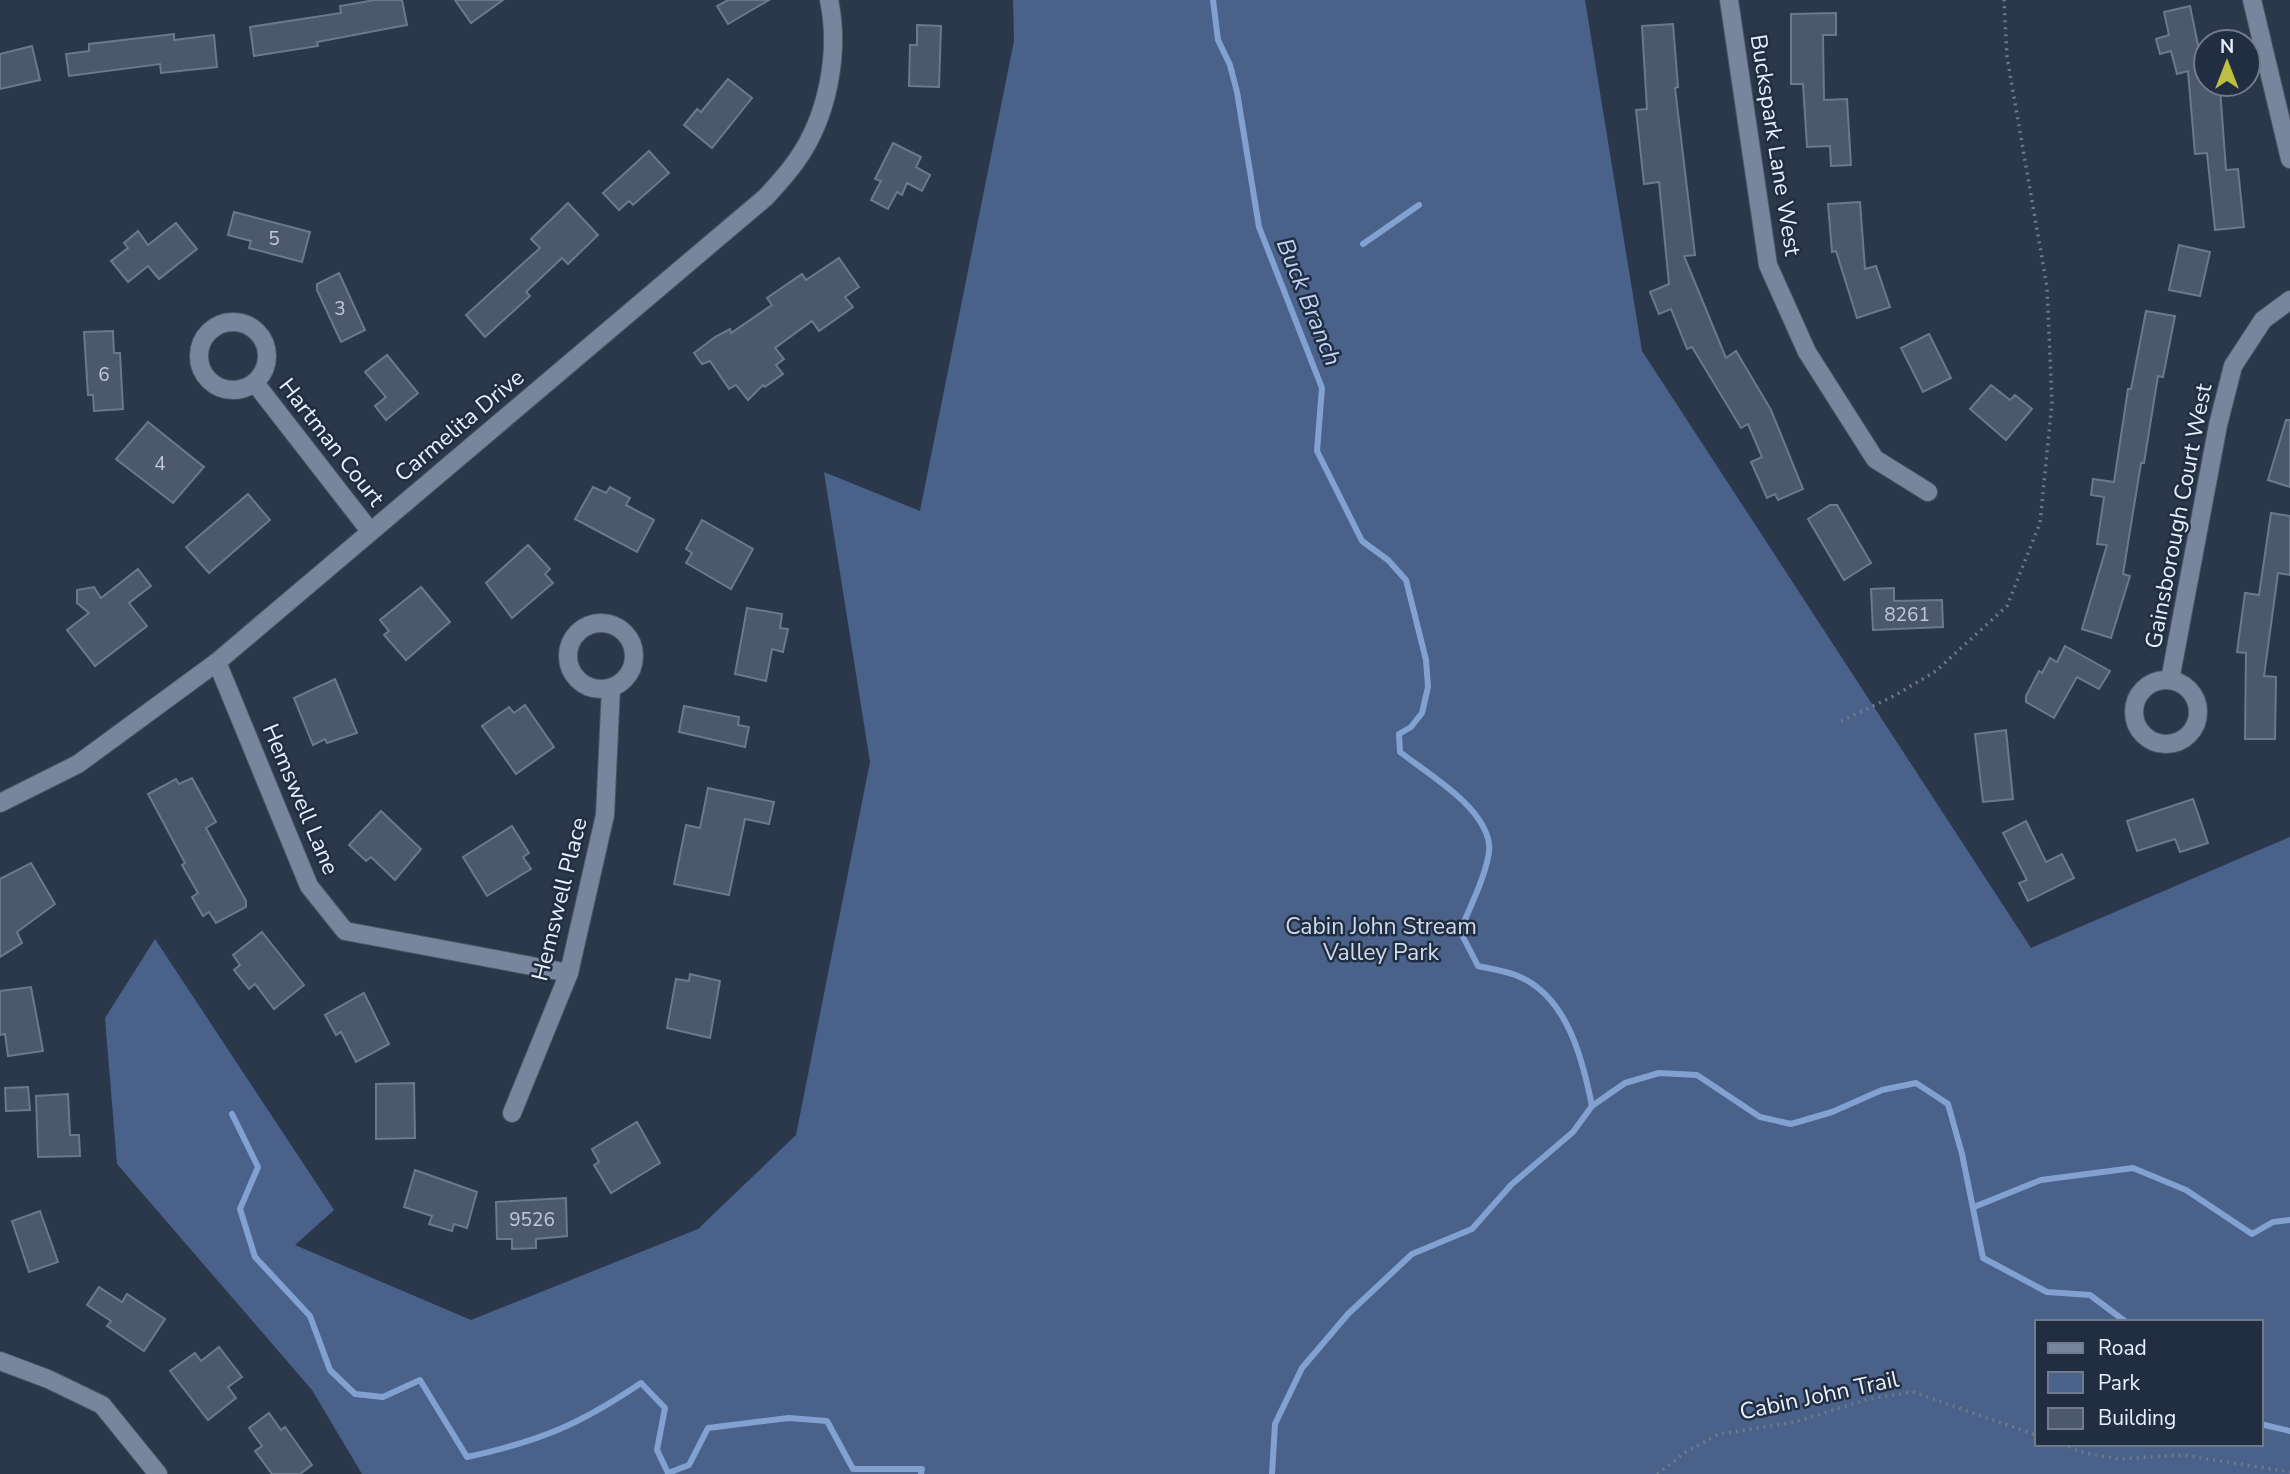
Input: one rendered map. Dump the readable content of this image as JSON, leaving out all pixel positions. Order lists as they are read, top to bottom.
{
  "streets": {
    "street": [
      "Buckspark Lane West",
      "Carmelita Drive",
      "Hartman Court",
      "Gainsborough Court West",
      "Hemswell Lane",
      "Hemswell Place"
    ],
    "path": ["Cabin John Trail"]
  },
  "crossings": [
    ["Carmelita Drive", "Hartman Court"],
    ["Carmelita Drive", "Hemswell Lane"],
    ["Hemswell Lane", "Hemswell Place"]
  ],
  "water": ["Buck Branch"],
  "parks": ["Cabin John Stream Valley Park"],
  "house_numbers": [
    "5",
    "3",
    "6",
    "4",
    "8261",
    "9526"
  ],
  "legend": ["Road", "Park", "Building"],
  "north": "top"
}
